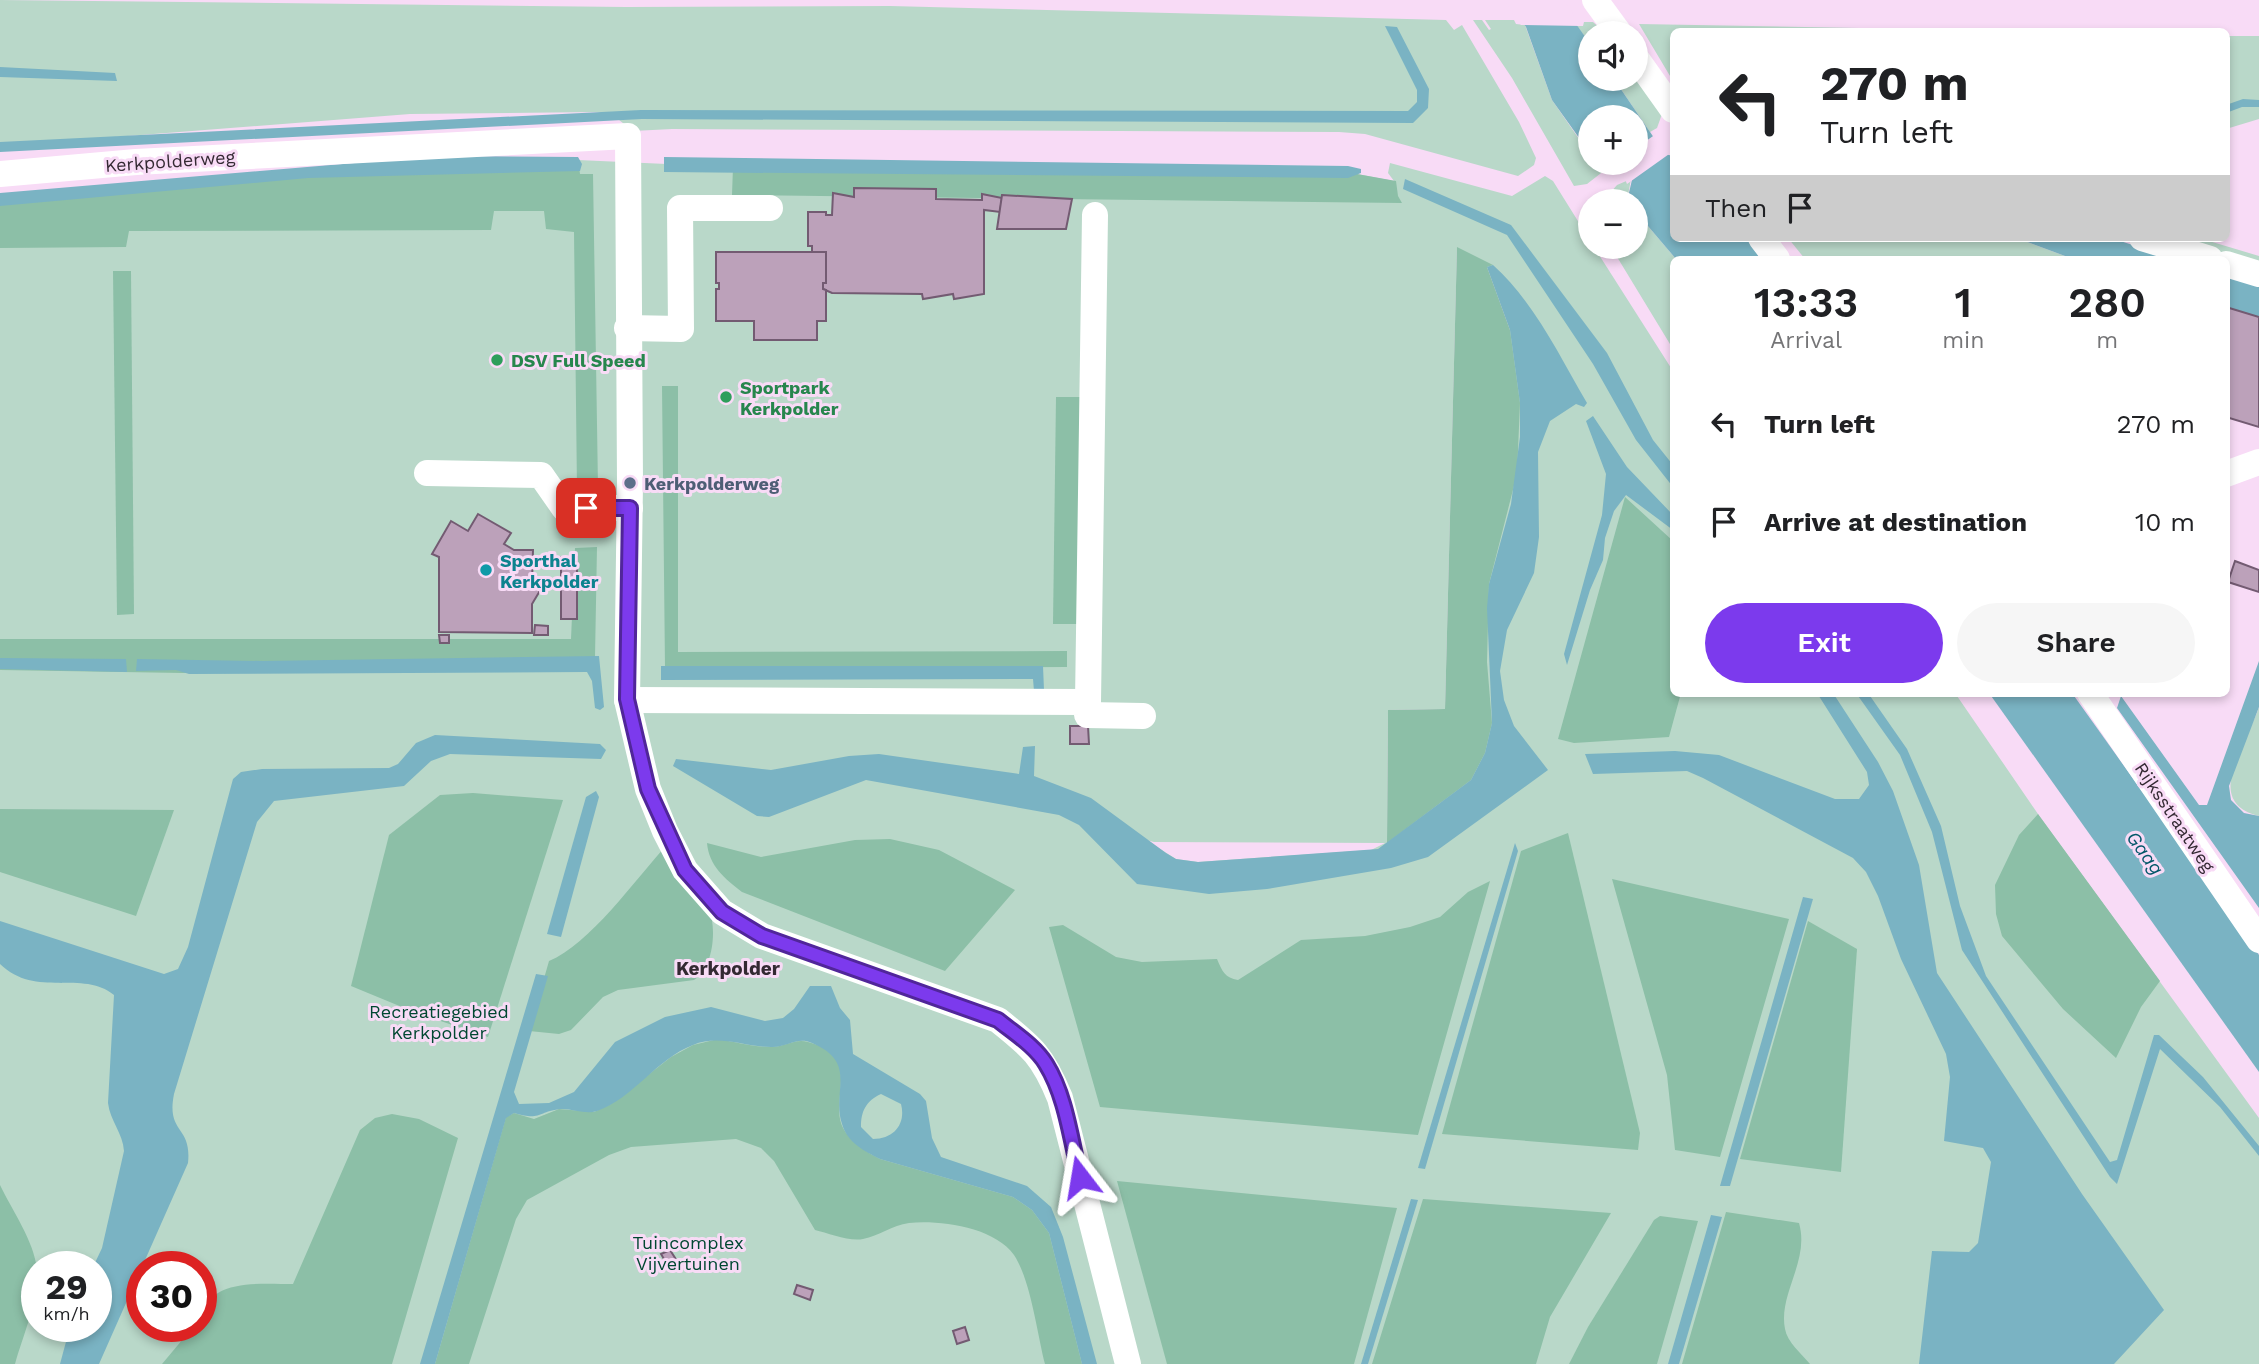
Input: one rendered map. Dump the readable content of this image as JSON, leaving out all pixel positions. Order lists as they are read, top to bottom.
{
  "streets": {
    "street": ["Kerkpolderweg", "Rijksstraatweg"]
  },
  "districts": ["Kerkpolder"],
  "water": ["Gaag"],
  "parks": ["Recreatiegebied Kerkpolder", "Tuincomplex Vijvertuinen"],
  "places": [
    "DSV Full Speed",
    "Sportpark Kerkpolder",
    "Kerkpolderweg",
    "Sporthal Kerkpolder"
  ],
  "page": {
    "map_buttons": ["+", "−"],
    "turn": ["270 m", "Turn left"],
    "then": "Then",
    "eta": [
      "13:33",
      "Arrival",
      "1",
      "min",
      "280",
      "m"
    ],
    "list": [
      {
        "name": "Turn left",
        "value": "270 m"
      },
      {
        "name": "Arrive at destination",
        "value": "10 m"
      }
    ],
    "buttons": ["Exit", "Share"],
    "speed": "29 km/h",
    "limit": "30"
  }
}
